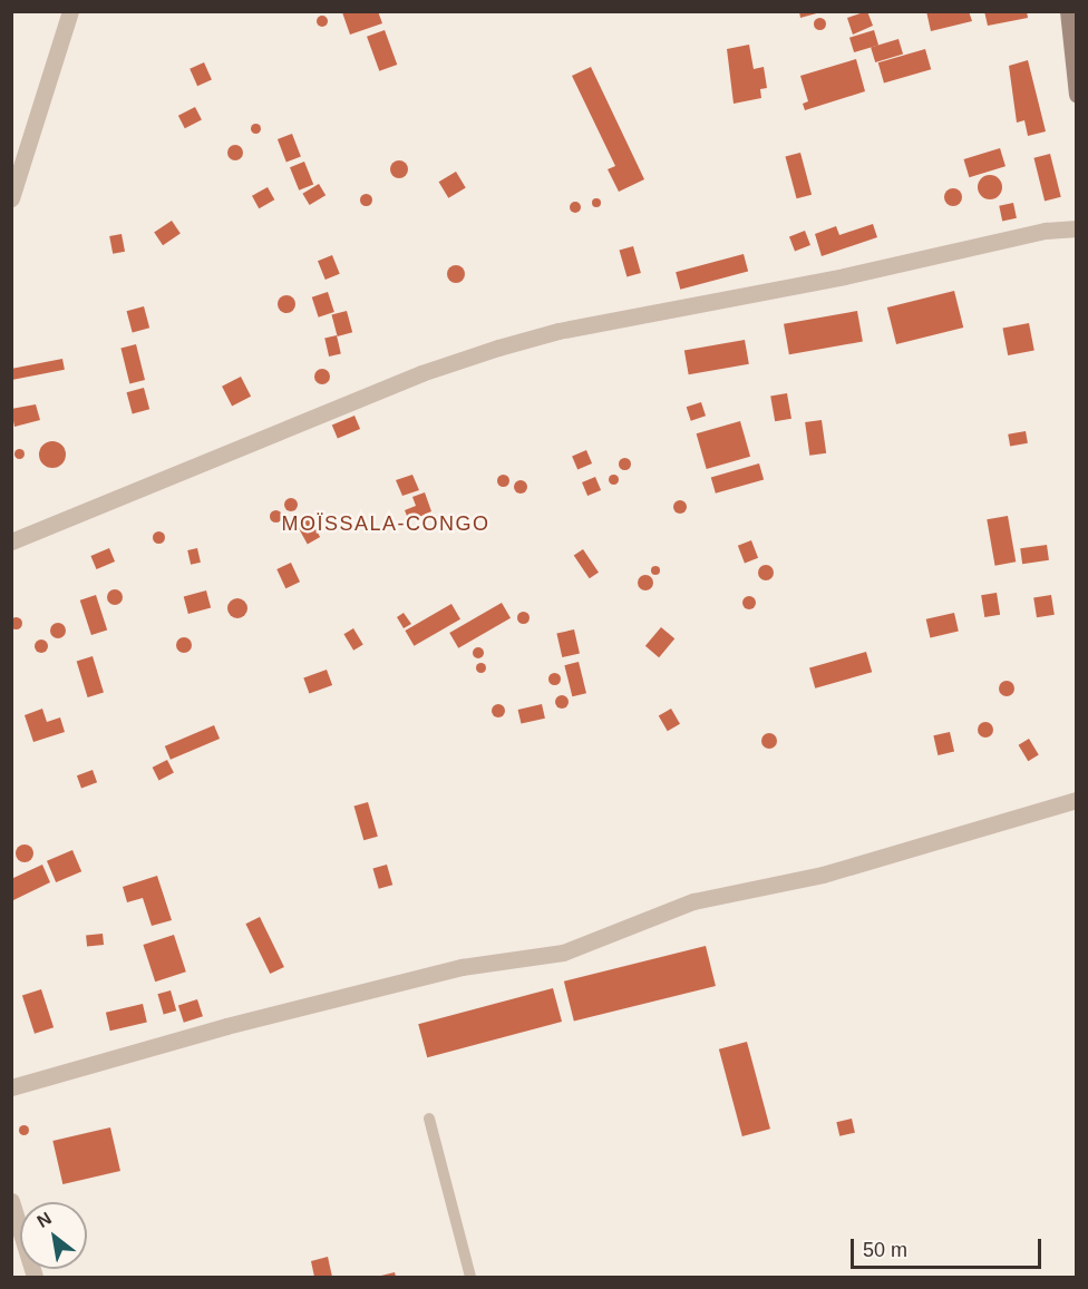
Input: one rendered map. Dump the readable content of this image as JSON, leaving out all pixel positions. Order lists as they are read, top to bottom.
{
  "districts": ["MOÏSSALA-CONGO"],
  "scale_bar": "50 m",
  "north": "top left"
}
